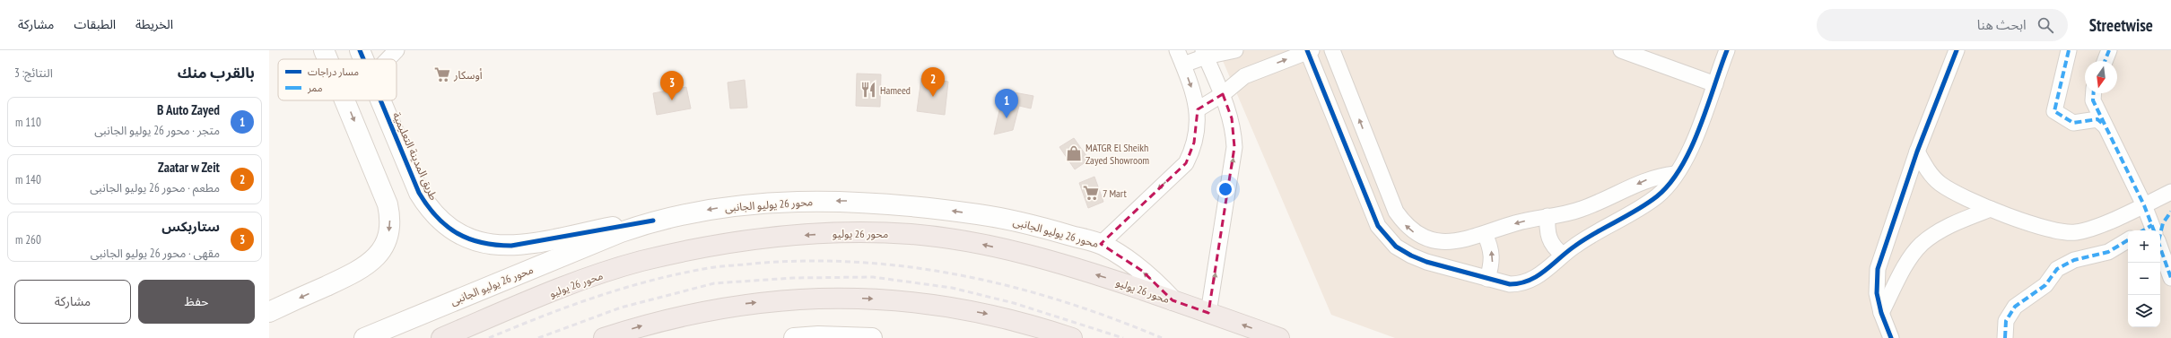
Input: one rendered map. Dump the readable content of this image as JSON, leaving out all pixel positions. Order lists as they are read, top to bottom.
{
  "streets": {
    "highway": ["محور 26 يوليو"],
    "main road": ["طريق المدينة التعليمية", "محور 26 يوليو الجانبى"]
  },
  "crossings": [
    ["طريق المدينة التعليمية", "محور 26 يوليو الجانبى"],
    ["محور 26 يوليو الجانبى", "محور 26 يوليو"]
  ],
  "one_way": ["محور 26 يوليو الجانبى"],
  "places": {
    "supermarket": ["أوسكار", "7 Mart"],
    "restaurant": ["Hameed"],
    "shop": ["MATGR El Sheikh Zayed Showroom"]
  },
  "legend": ["مسار دراجات", "ممر"],
  "north": "bottom",
  "page": {
    "header": "Streetwise",
    "search": "ابحث هنا",
    "nav": ["الخريطة", "الطبقات", "مشاركة"],
    "heading": ["بالقرب منك", "النتائج: 3"],
    "pins": ["2", "3", "1"],
    "list": [
      {
        "mark": "1",
        "name": "B Auto Zayed",
        "note": "متجر · محور 26 يوليو الجانبى",
        "value": "110 m"
      },
      {
        "mark": "2",
        "name": "Zaatar w Zeit",
        "note": "مطعم · محور 26 يوليو الجانبى",
        "value": "140 m"
      },
      {
        "mark": "3",
        "name": "ستاربكس",
        "note": "مقهى · محور 26 يوليو الجانبى",
        "value": "260 m"
      }
    ],
    "map_buttons": ["+", "−"],
    "buttons": ["حفظ", "مشاركة"]
  }
}
